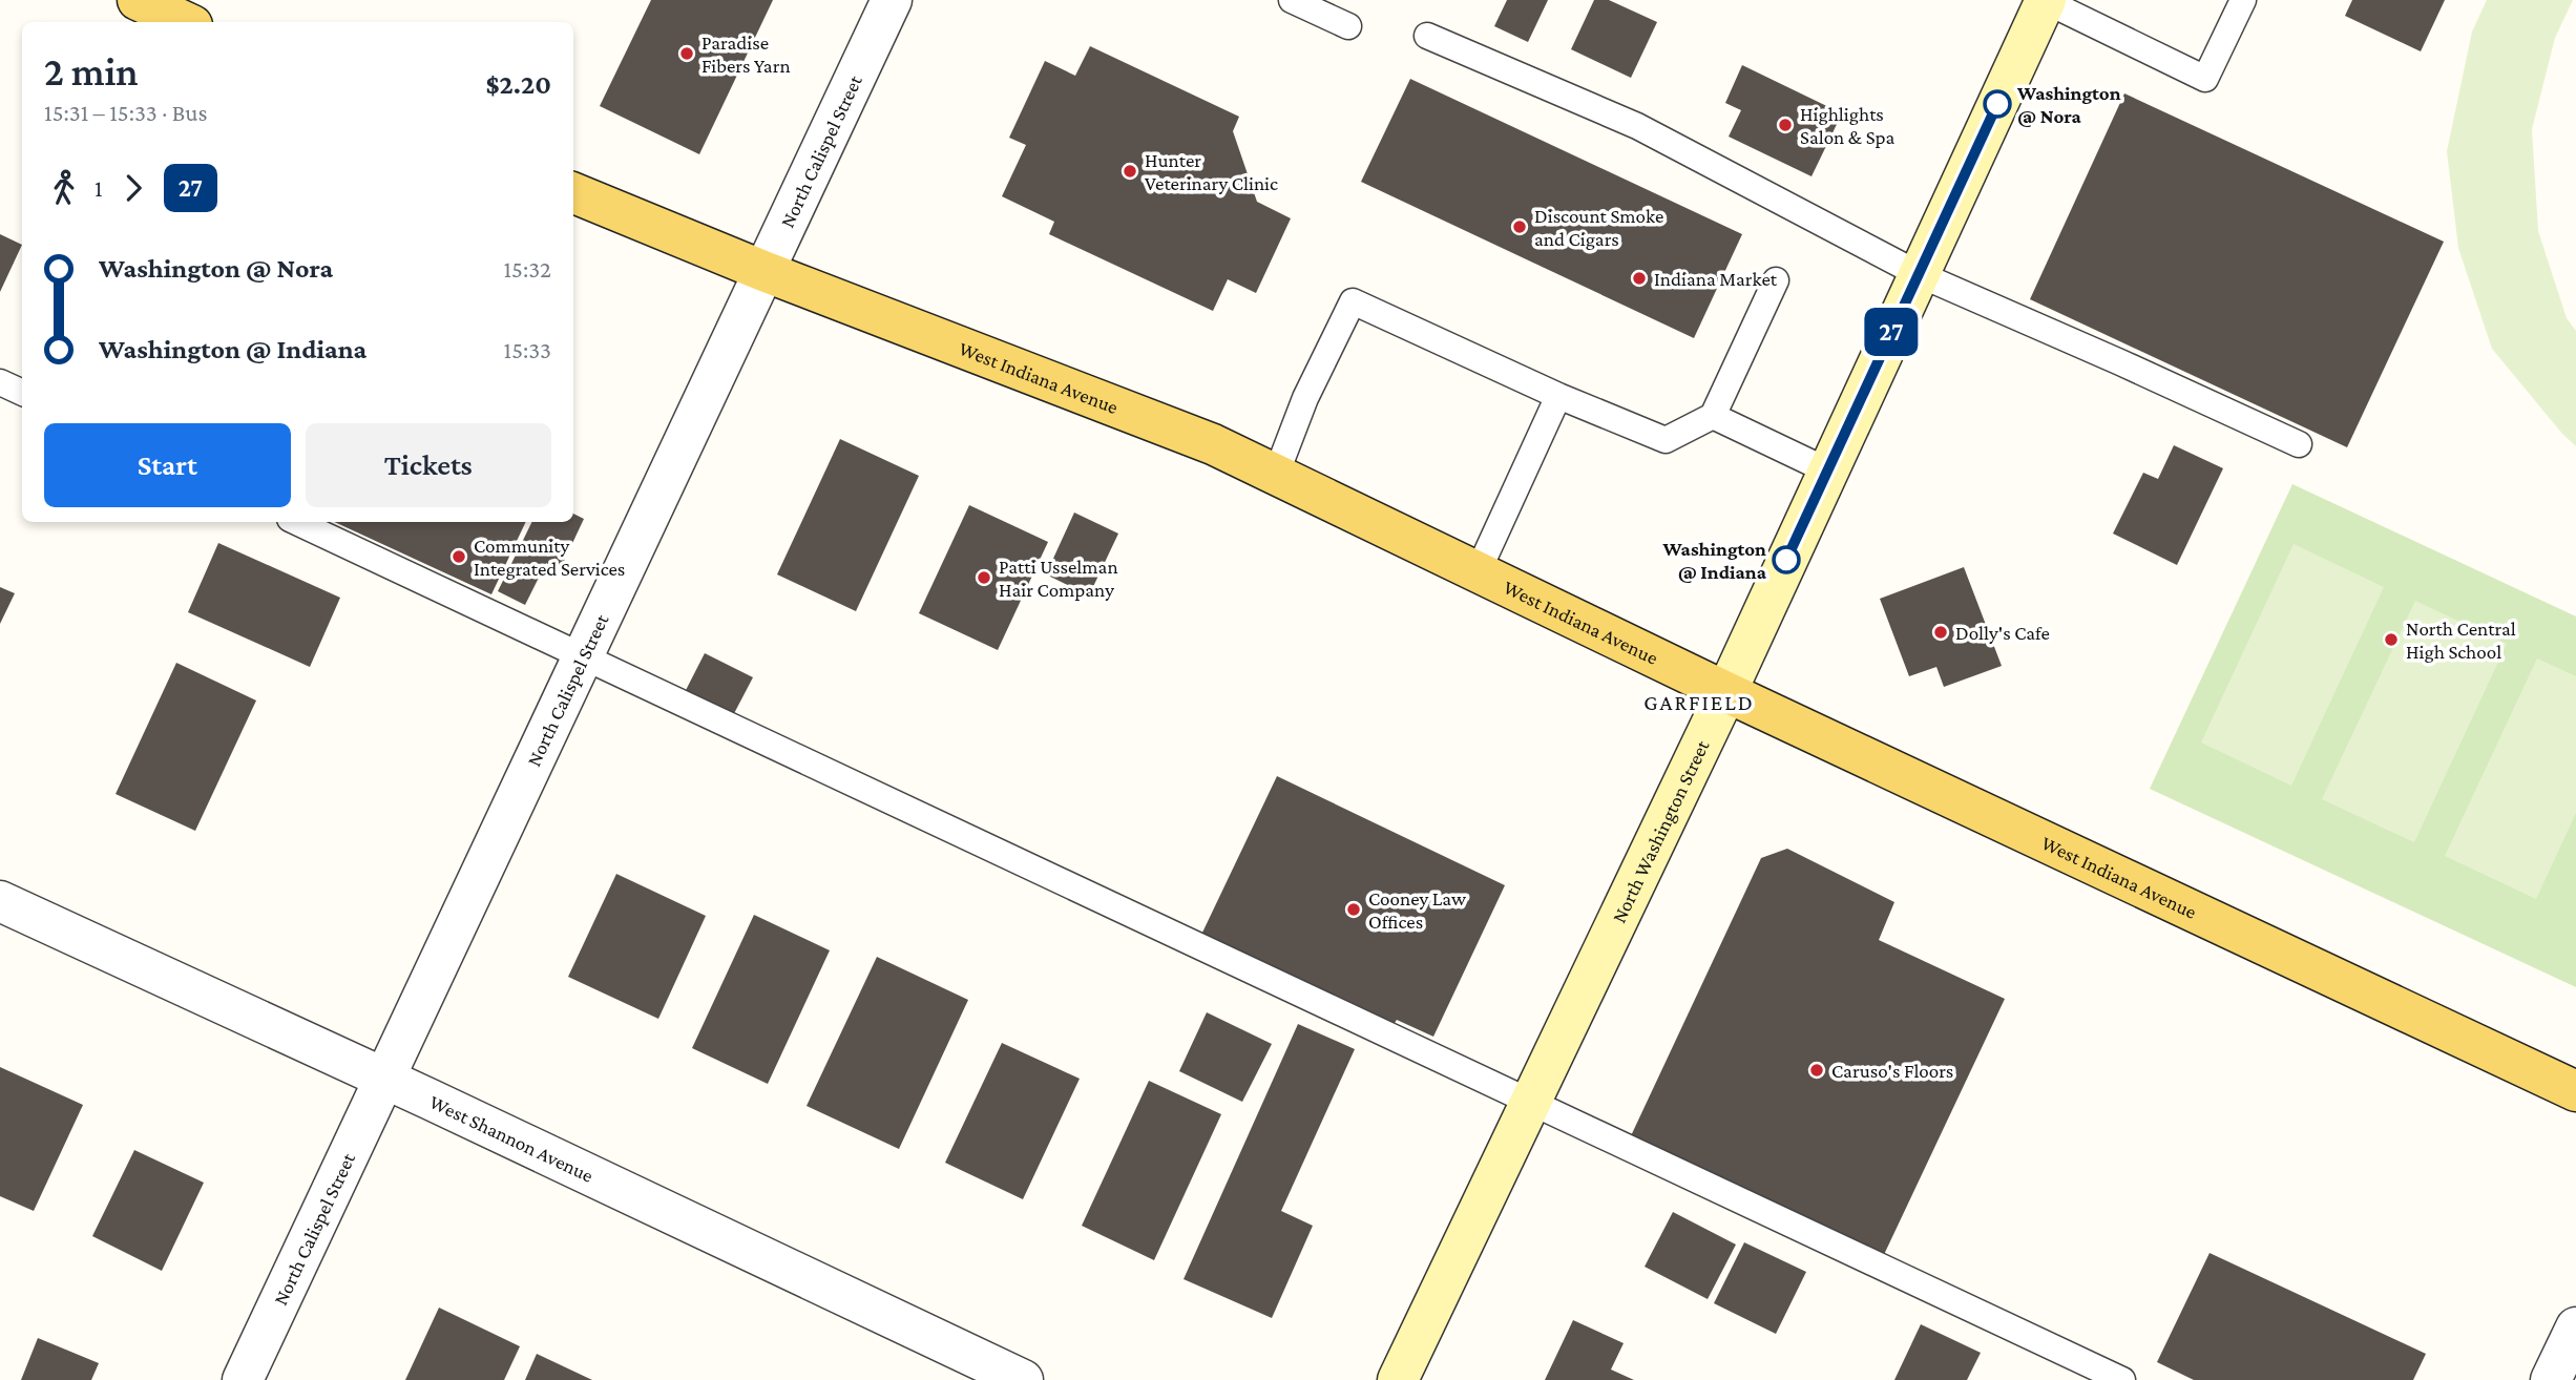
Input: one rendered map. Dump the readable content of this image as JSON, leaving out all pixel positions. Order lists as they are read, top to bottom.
{
  "streets": {
    "main road": ["West Indiana Avenue", "North Washington Street"],
    "street": ["North Calispel Street", "West Shannon Avenue"]
  },
  "crossings": [
    ["North Calispel Street", "West Indiana Avenue"],
    ["North Calispel Street", "West Shannon Avenue"],
    ["West Indiana Avenue", "North Washington Street"]
  ],
  "districts": ["GARFIELD"],
  "places": [
    "Paradise Fibers Yarn",
    "Washington @ Nora",
    "Highlights Salon & Spa",
    "Hunter Veterinary Clinic",
    "Discount Smoke and Cigars",
    "Indiana Market",
    "Community Integrated Services",
    "Washington @ Indiana",
    "Patti Usselman Hair Company",
    "Dolly's Cafe",
    "North Central High School",
    "Cooney Law Offices",
    "Caruso's Floors"
  ],
  "lines": ["bus line 27"],
  "page": {
    "on_map": "27",
    "heading": ["2 min", "15:31 – 15:33 · Bus", "$2.20"],
    "legs": ["1", "27"],
    "list": [
      {
        "name": "Washington @ Nora",
        "value": "15:32"
      },
      {
        "name": "Washington @ Indiana",
        "value": "15:33"
      }
    ],
    "buttons": ["Start", "Tickets"]
  }
}
